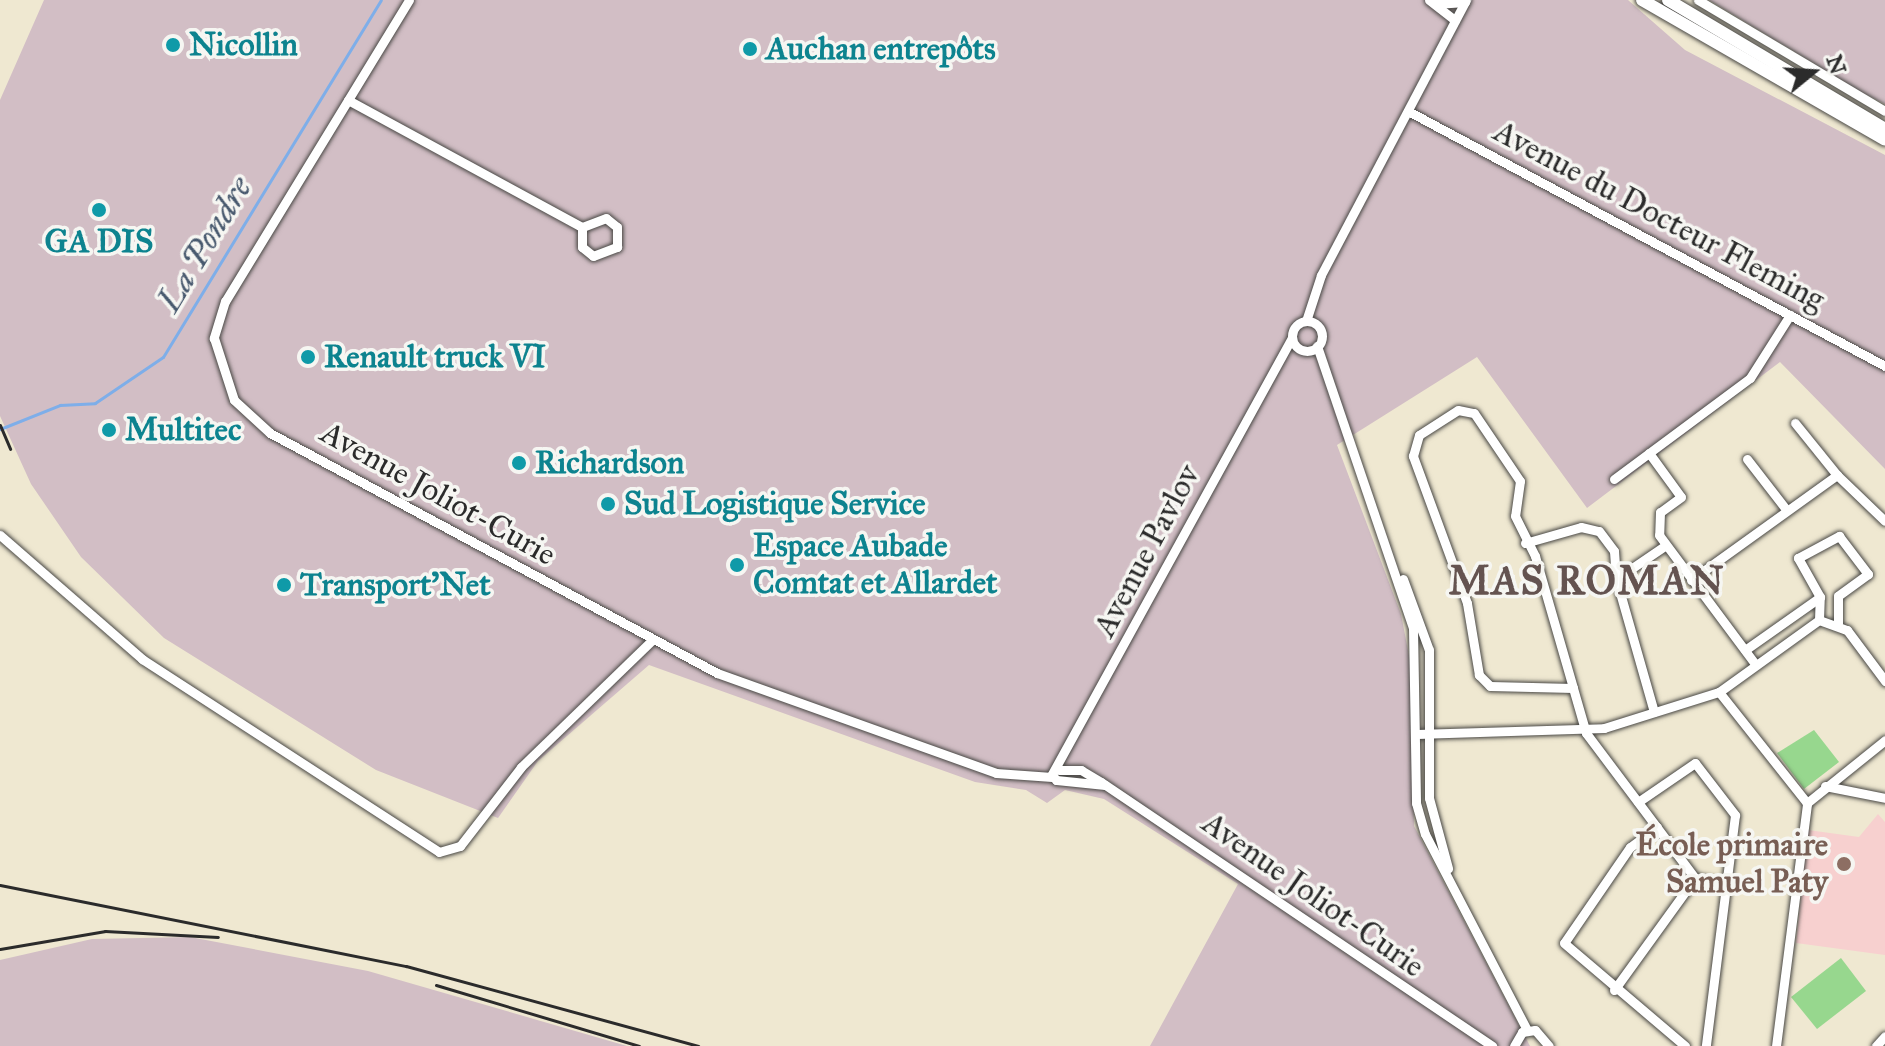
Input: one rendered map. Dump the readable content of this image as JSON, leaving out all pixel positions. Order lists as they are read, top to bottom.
{
  "streets": {
    "street": ["Avenue du Docteur Fleming", "Avenue Joliot-Curie", "Avenue Pavlov"]
  },
  "crossings": [
    ["Avenue Joliot-Curie", "Avenue Pavlov"]
  ],
  "districts": ["MAS ROMAN"],
  "water": ["La Pondre"],
  "places": [
    "Nicollin",
    "Auchan entrepôts",
    "GA DIS",
    "Renault truck VI",
    "Multitec",
    "Richardson",
    "Sud Logistique Service",
    "Espace Aubade Comtat et Allardet",
    "Transport'Net",
    "École primaire Samuel Paty"
  ],
  "north": "right"
}
